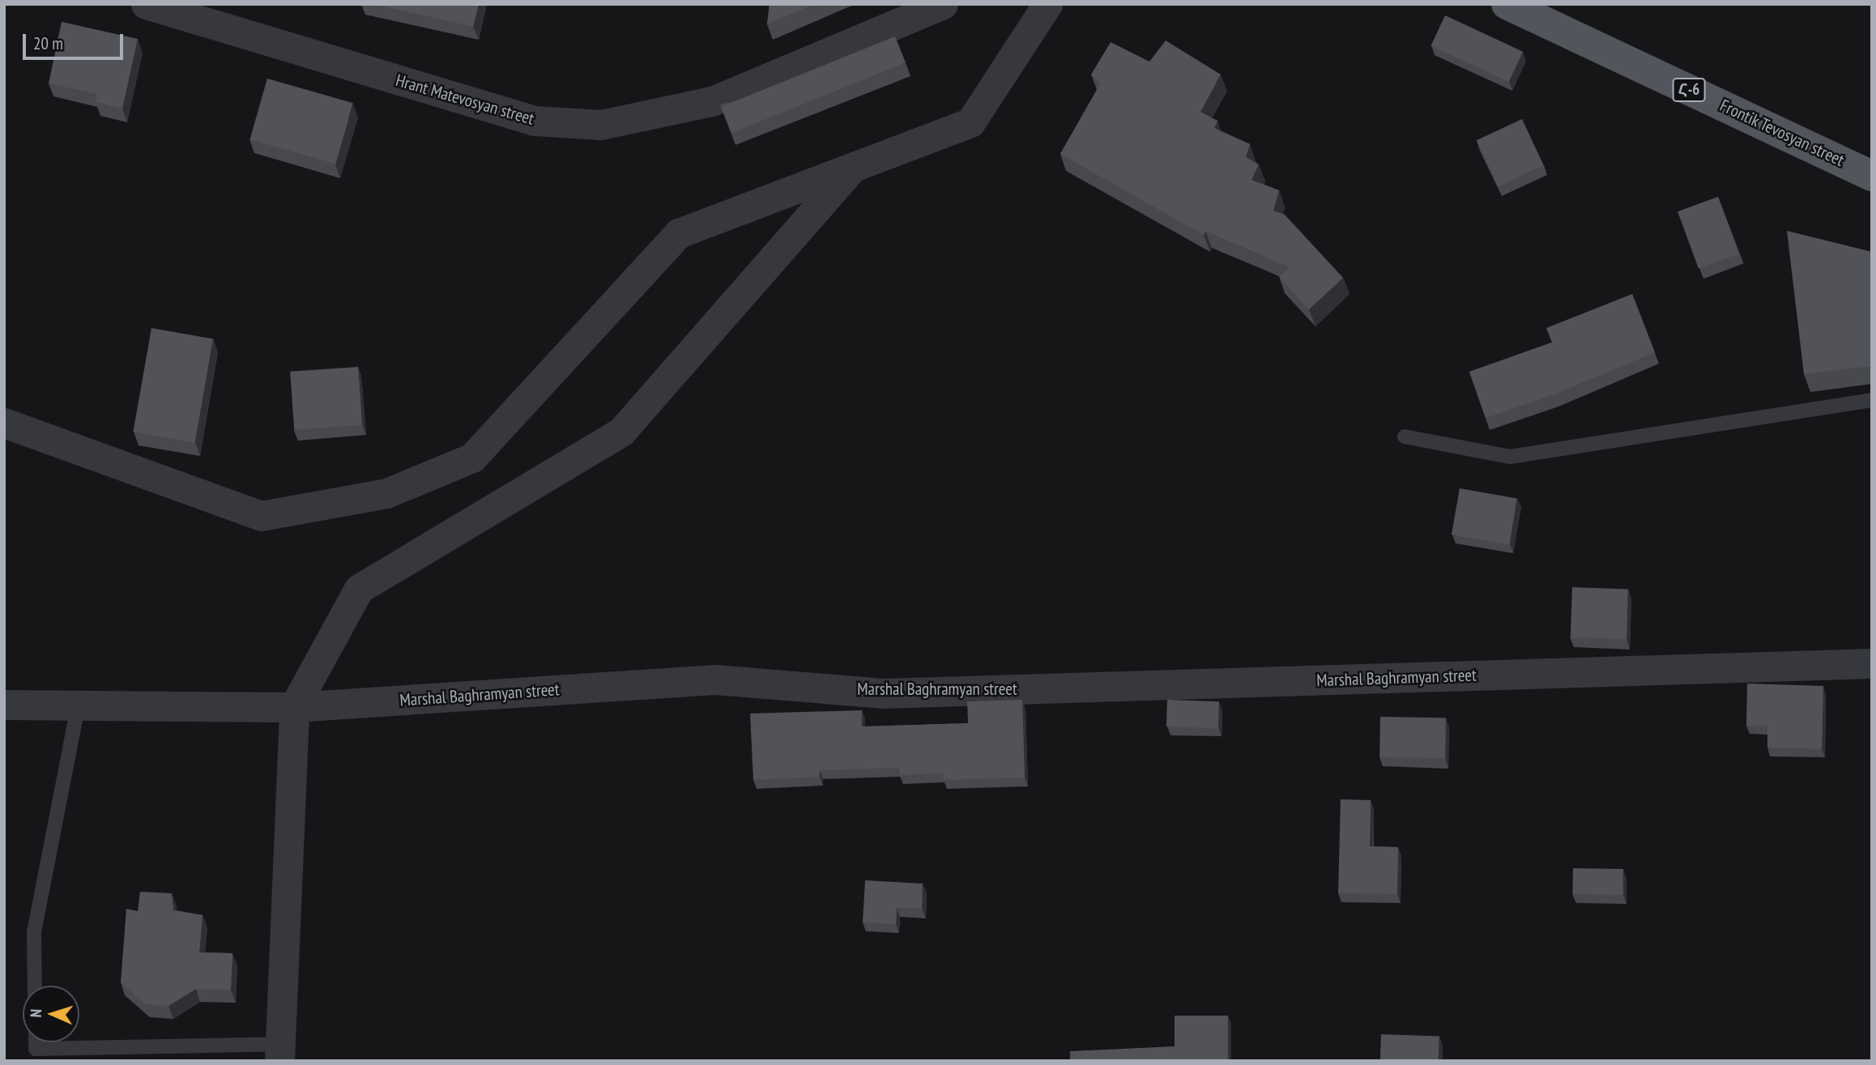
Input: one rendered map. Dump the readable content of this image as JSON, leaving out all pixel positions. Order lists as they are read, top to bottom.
{
  "streets": {
    "main road": ["Հ-6", "Frontik Tevosyan street"],
    "street": ["Hrant Matevosyan street", "Marshal Baghramyan street"]
  },
  "scale_bar": "20 m",
  "north": "left"
}
